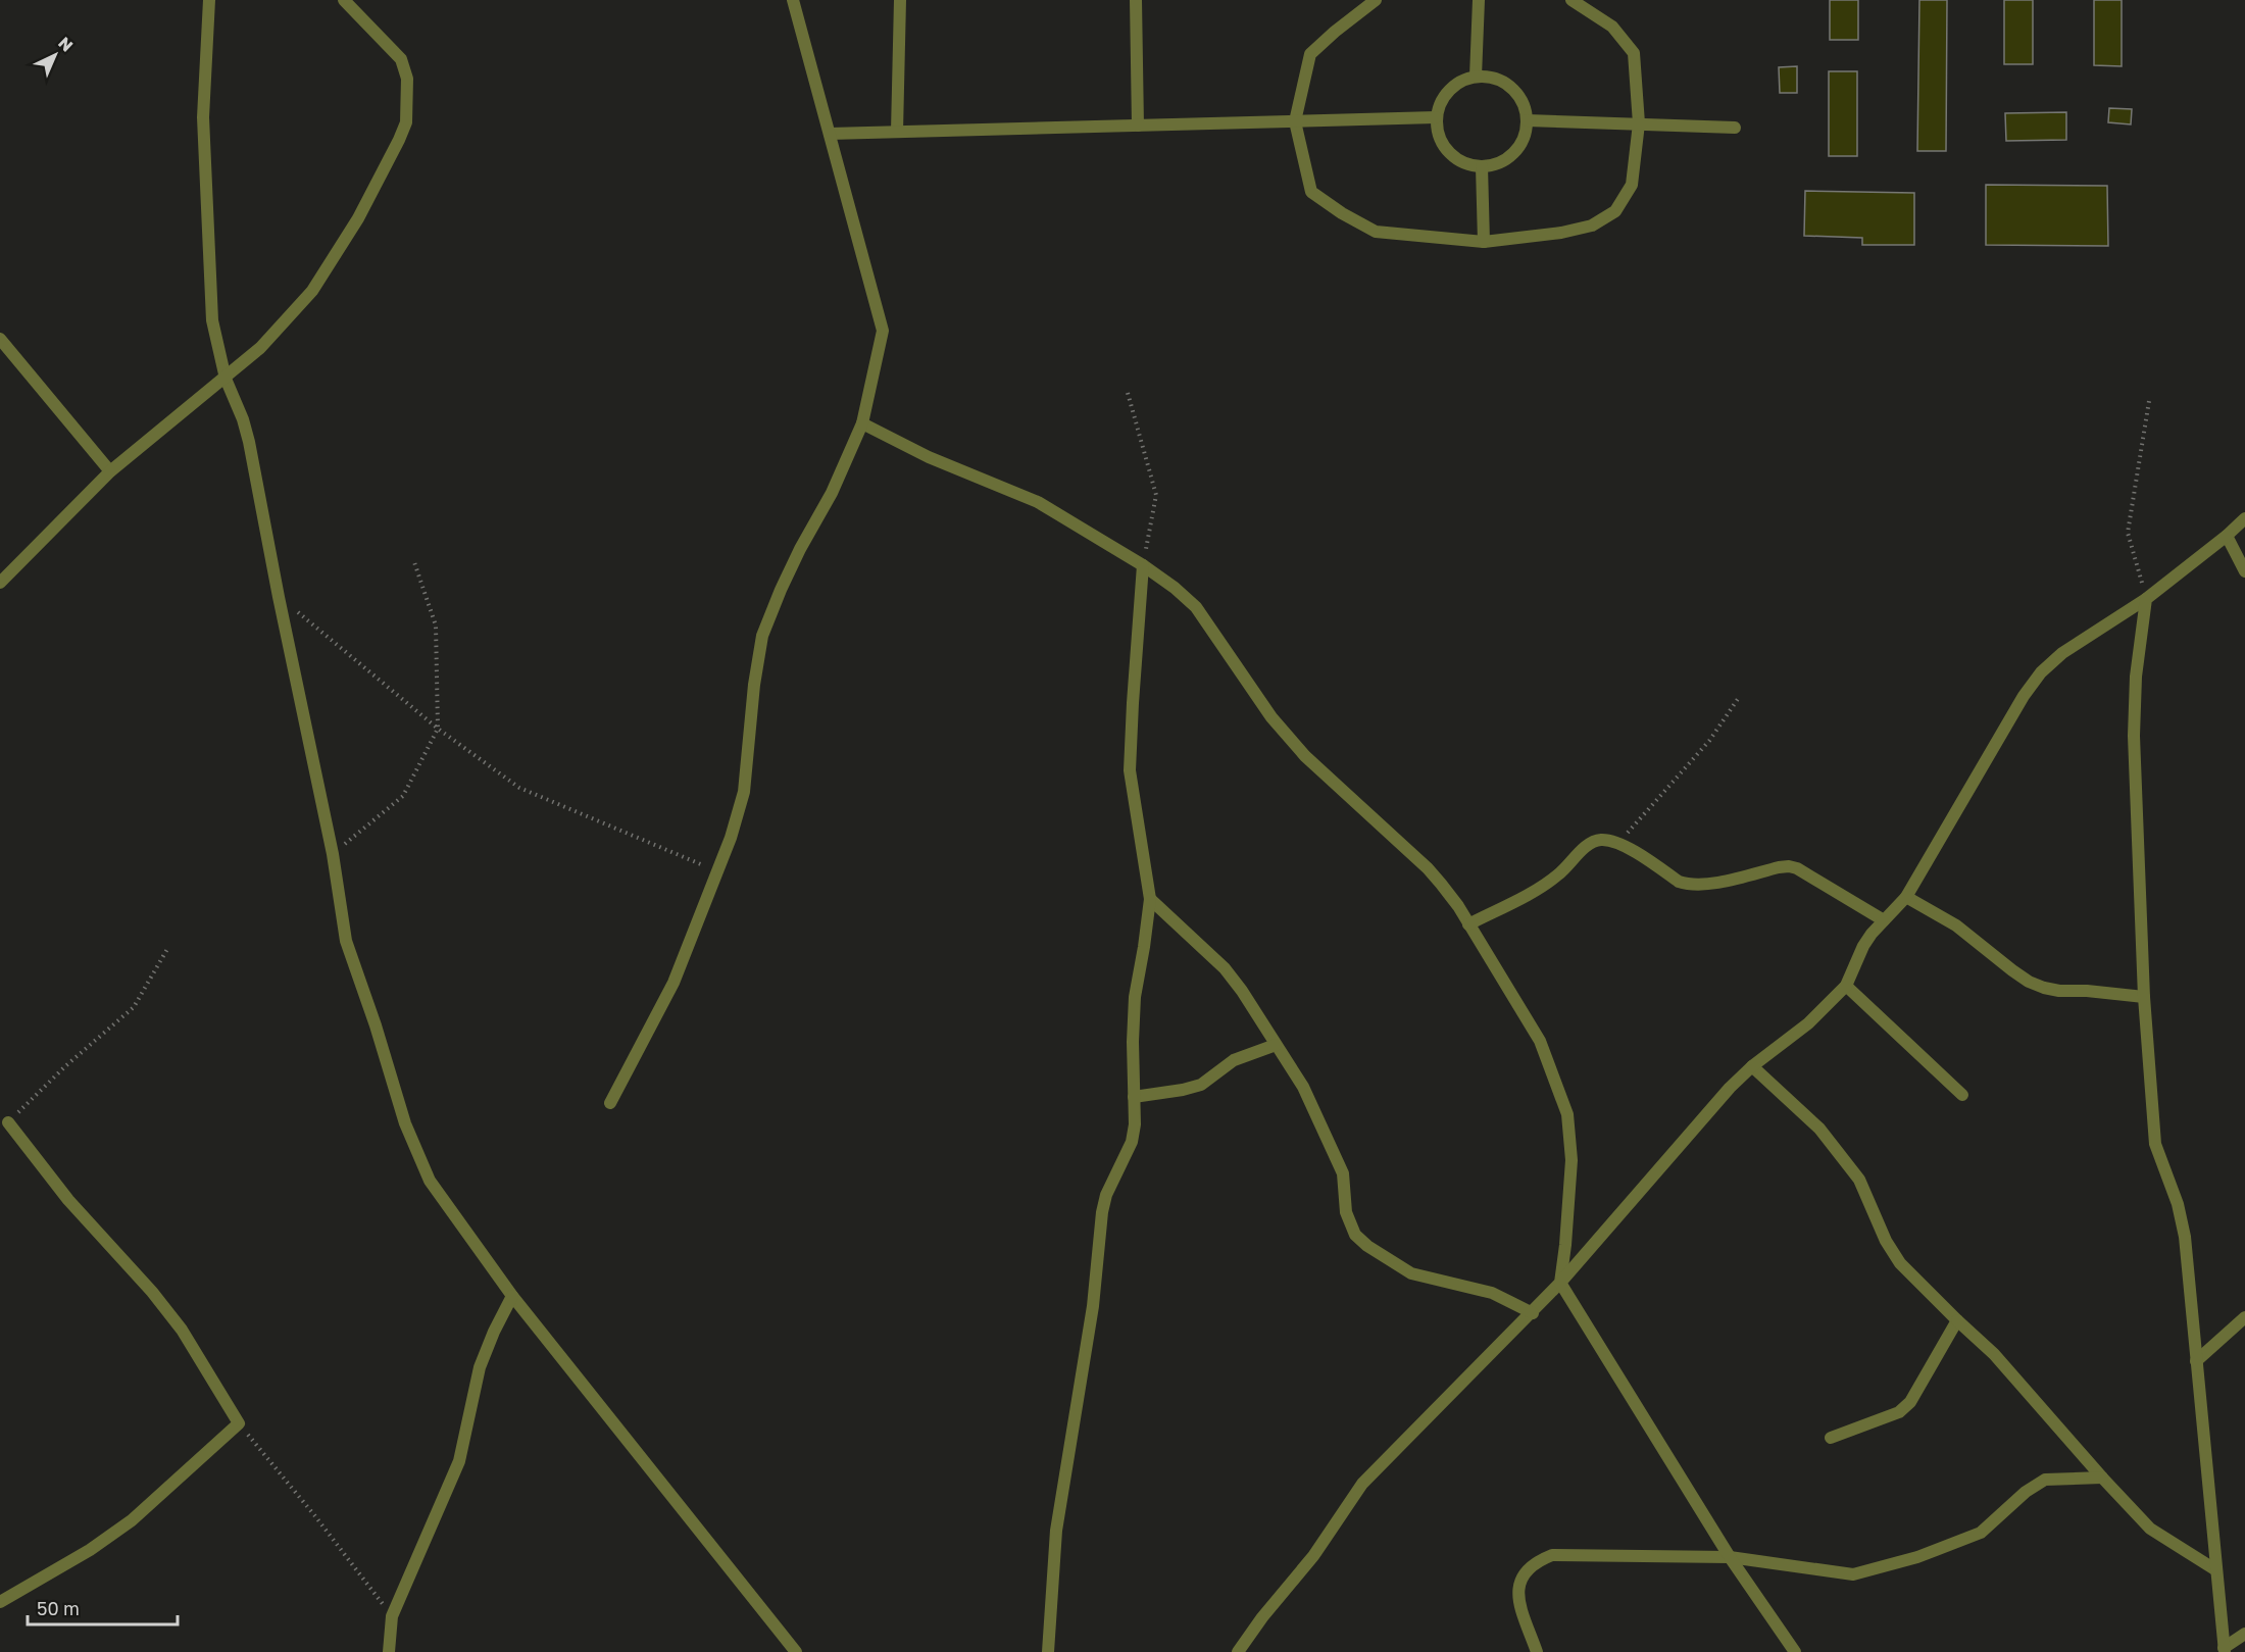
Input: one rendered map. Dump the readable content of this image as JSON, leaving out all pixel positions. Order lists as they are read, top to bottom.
{
  "scale_bar": "50 m",
  "north": "top right"
}
